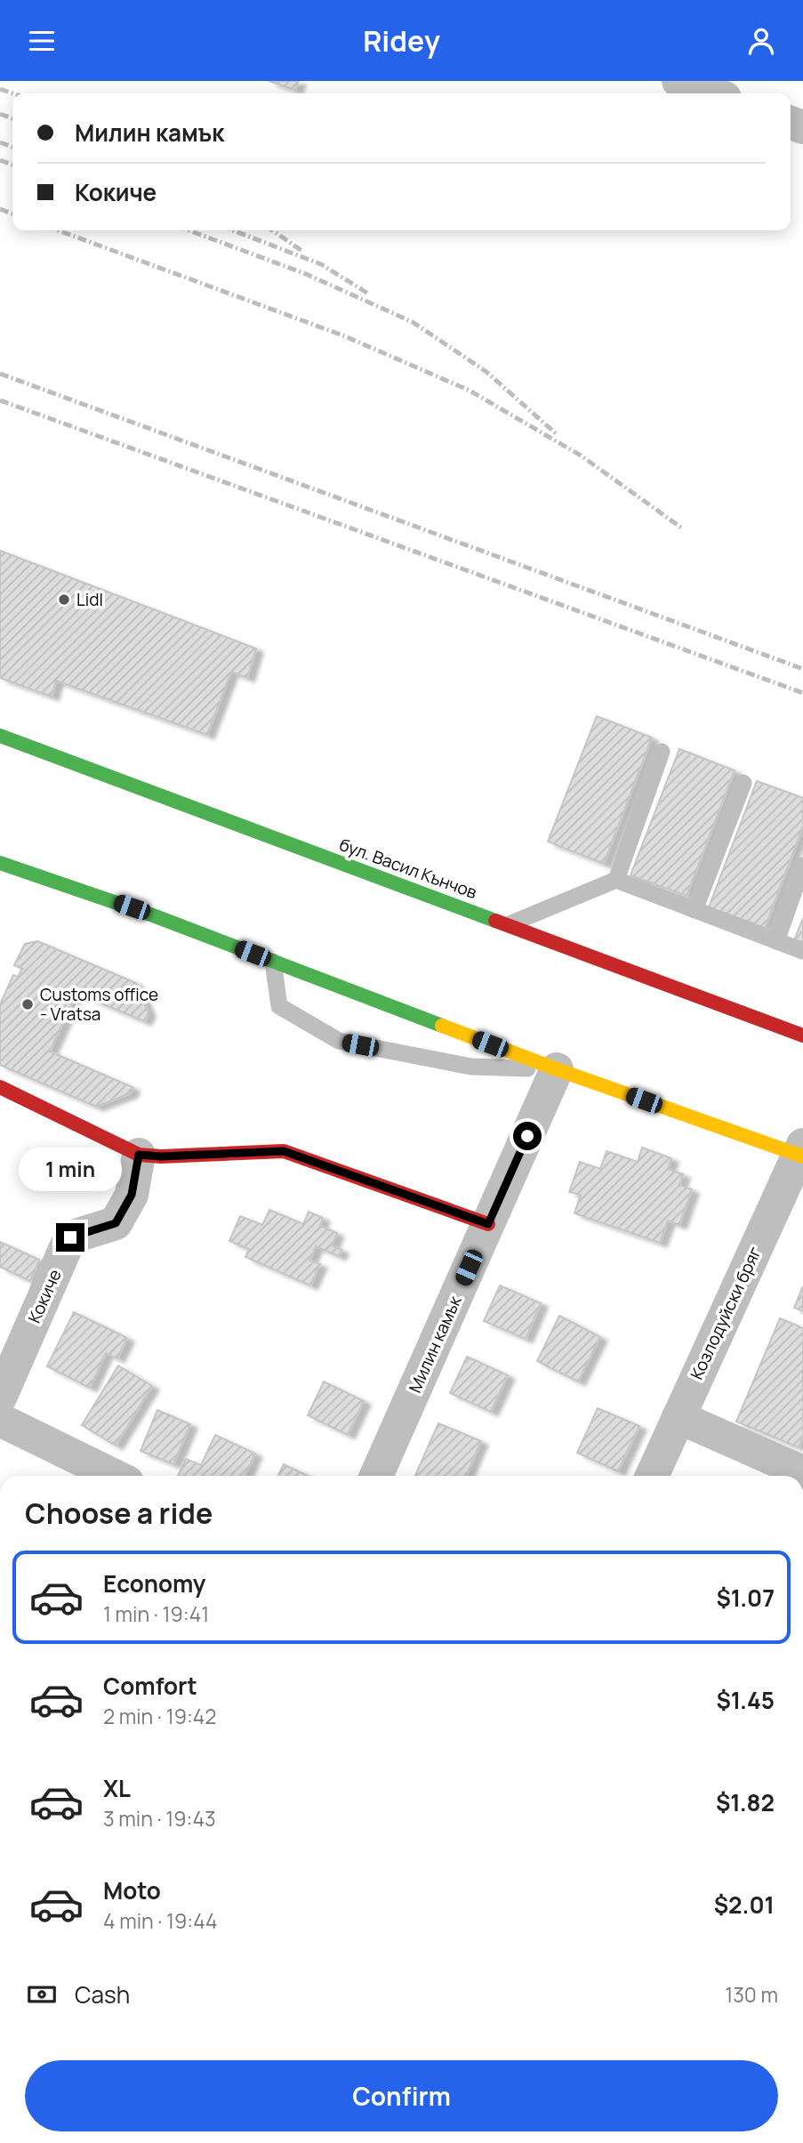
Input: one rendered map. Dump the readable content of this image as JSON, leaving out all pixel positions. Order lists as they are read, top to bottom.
{
  "streets": {
    "street": [
      "бул. Васил Кънчов",
      "Кокиче",
      "Козлодуйски бряг",
      "Милин камък"
    ]
  },
  "places": ["Lidl", "Customs office - Vratsa"],
  "page": {
    "header": "Ridey",
    "banner": ["Милин камък", "Кокиче"],
    "bubble": "1 min",
    "heading": "Choose a ride",
    "list": [
      {
        "name": "Economy",
        "note": "1 min · 19:41",
        "value": "$1.07"
      },
      {
        "name": "Comfort",
        "note": "2 min · 19:42",
        "value": "$1.45"
      },
      {
        "name": "XL",
        "note": "3 min · 19:43",
        "value": "$1.82"
      },
      {
        "name": "Moto",
        "note": "4 min · 19:44",
        "value": "$2.01"
      }
    ],
    "pay": ["Cash", "130 m"],
    "buttons": "Confirm"
  }
}
